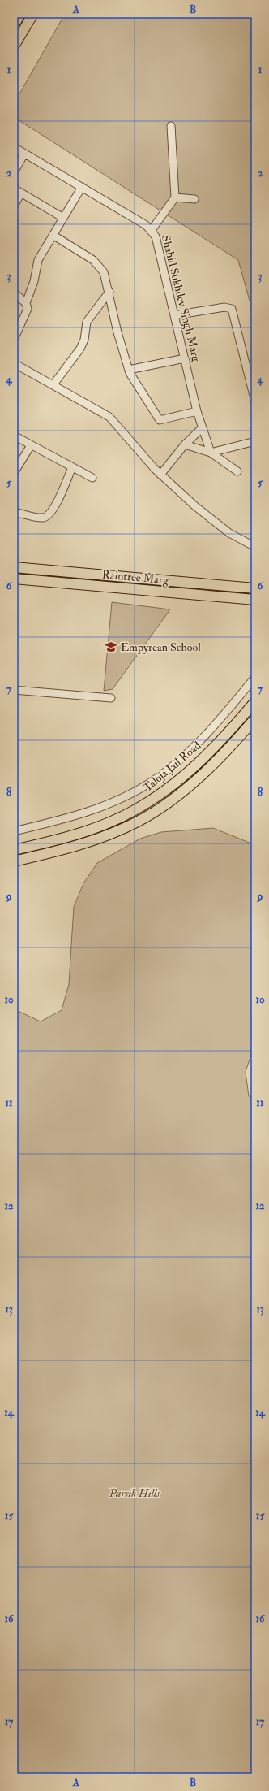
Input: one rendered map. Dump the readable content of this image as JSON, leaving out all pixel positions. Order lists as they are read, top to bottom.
{
  "streets": {
    "main road": ["Raintree Marg", "Taloja Jail Road"],
    "street": ["Shahid Sukhdev Singh Marg"]
  },
  "parks": ["Parsik Hills"],
  "places": {
    "school or university": ["Empyrean School"]
  },
  "grid": {
    "columns": ["A", "B"],
    "rows": [
      "1",
      "2",
      "3",
      "4",
      "5",
      "6",
      "7",
      "8",
      "9",
      "10",
      "11",
      "12",
      "13",
      "14",
      "15",
      "16",
      "17"
    ]
  }
}
